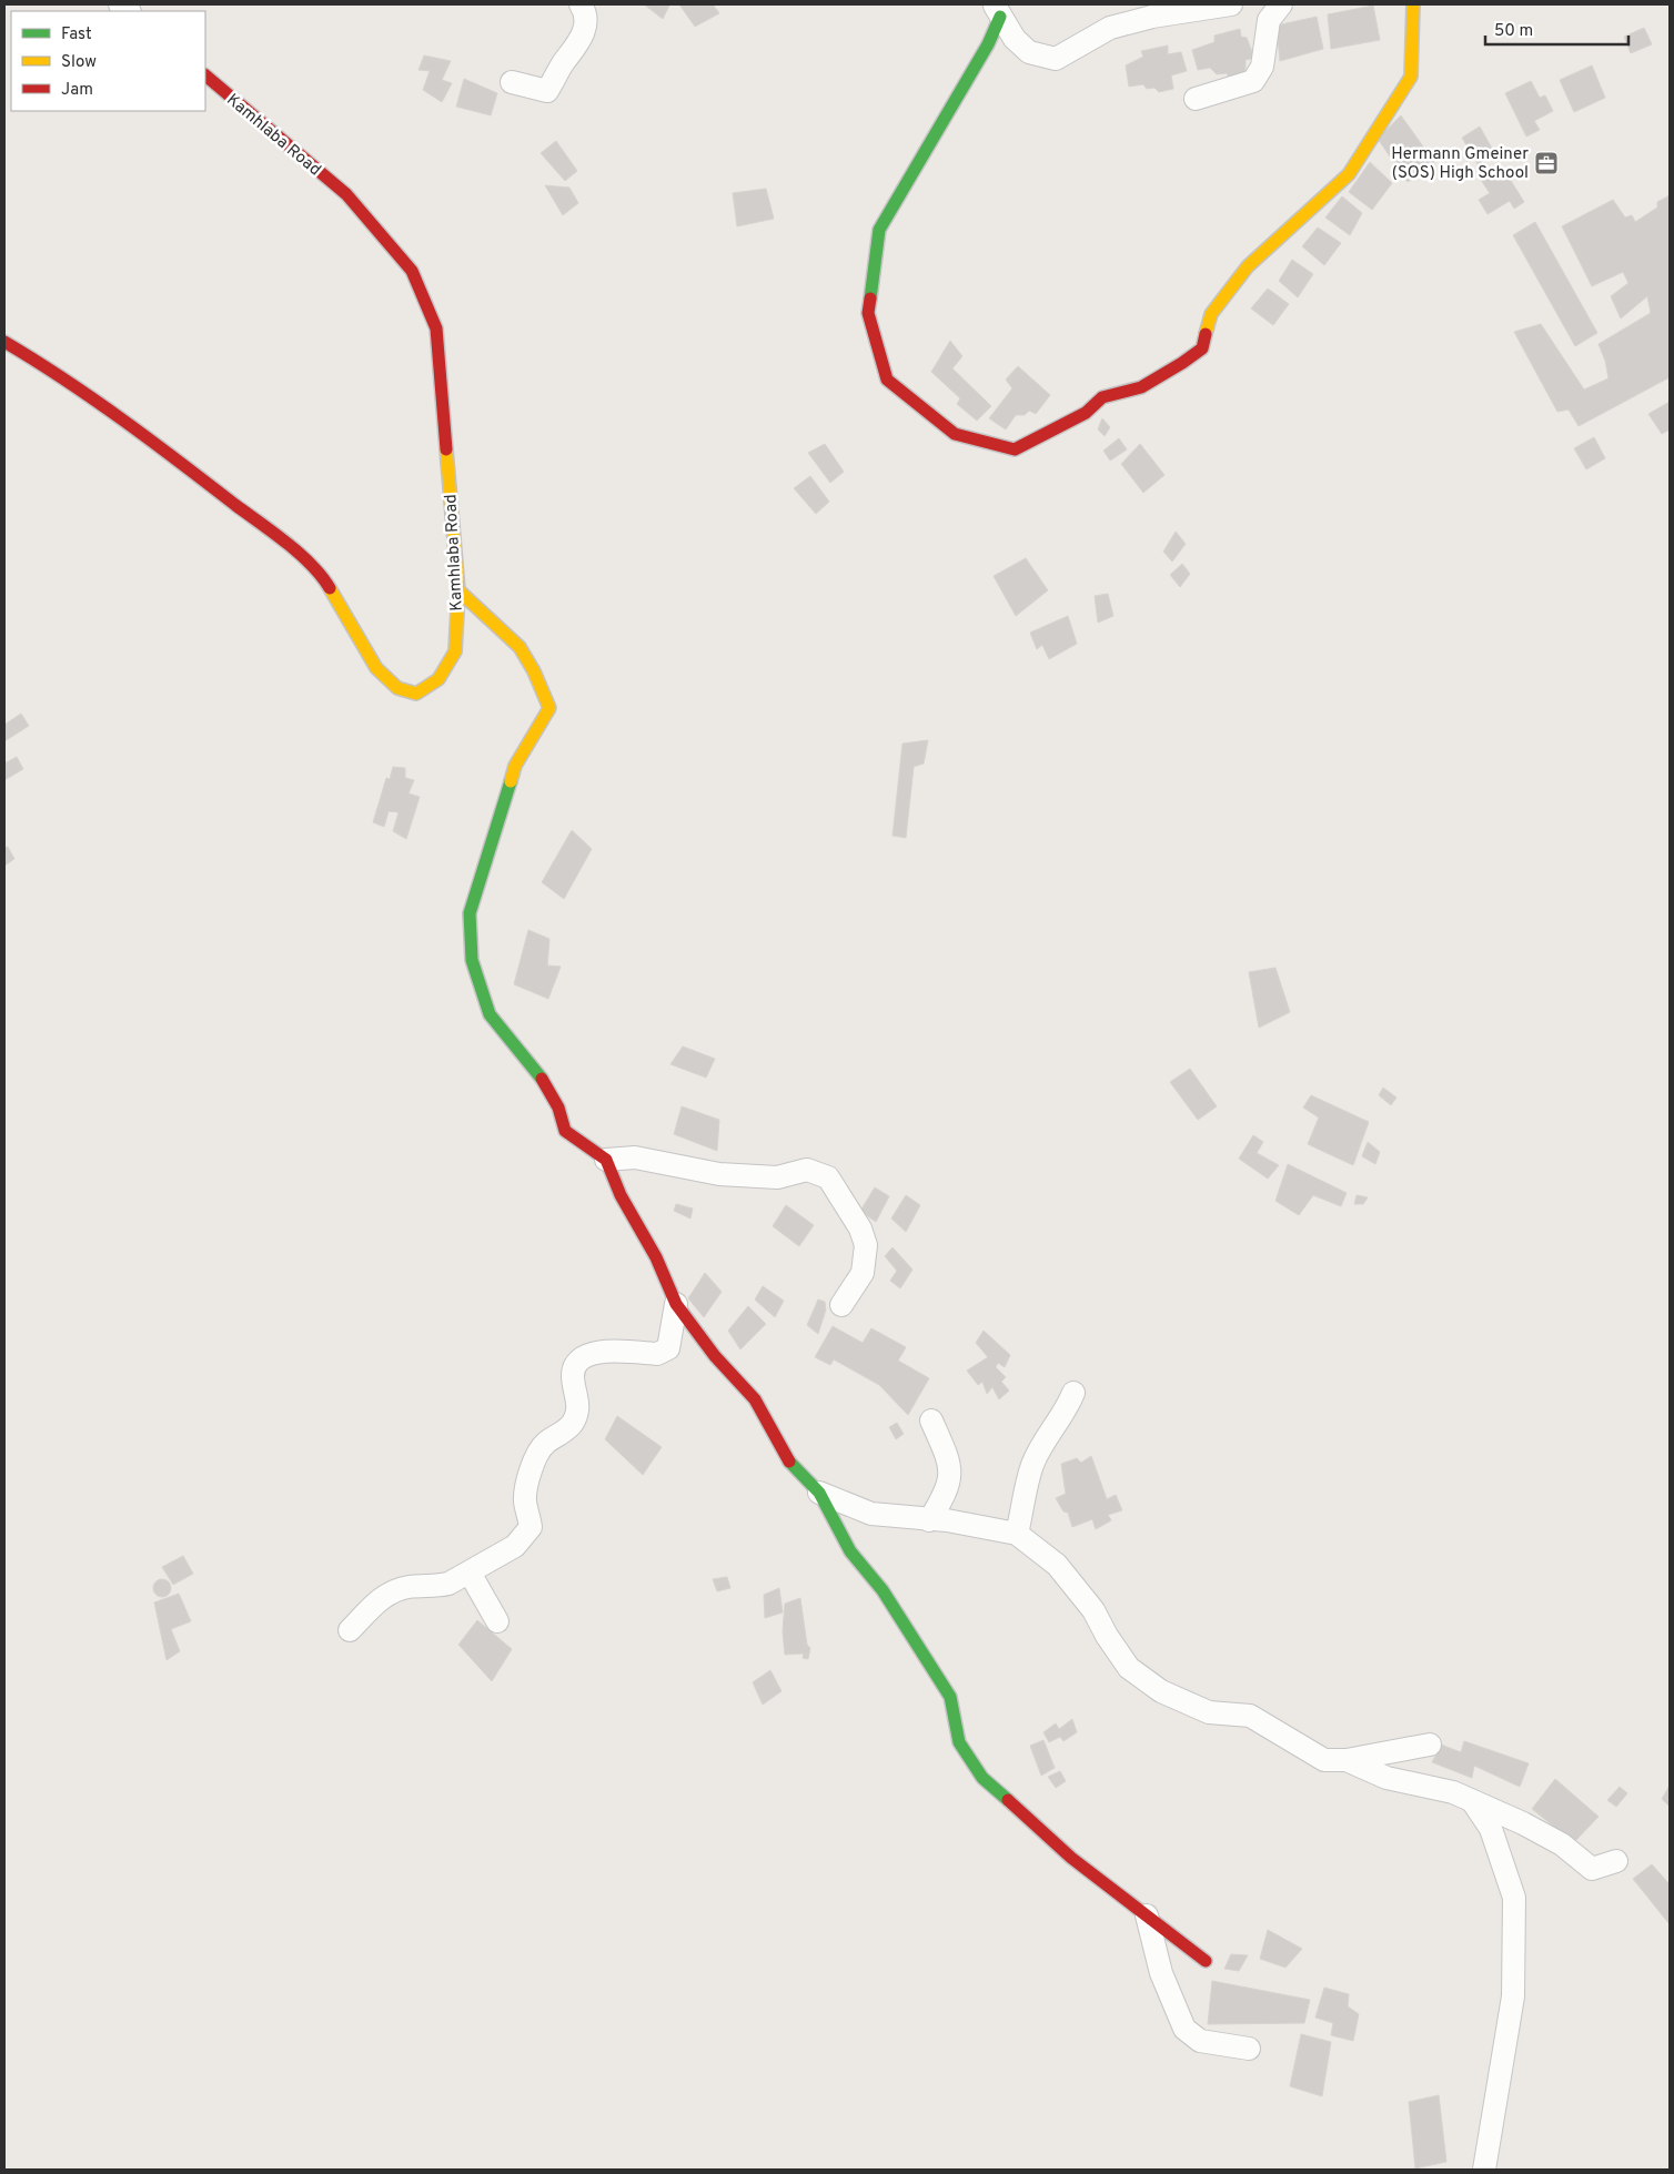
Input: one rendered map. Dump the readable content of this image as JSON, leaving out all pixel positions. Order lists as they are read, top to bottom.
{
  "streets": {
    "street": ["Kamhlaba Road"]
  },
  "places": {
    "office": ["Hermann Gmeiner (SOS) High School"]
  },
  "legend": ["Fast", "Slow", "Jam"],
  "scale_bar": "50 m"
}
